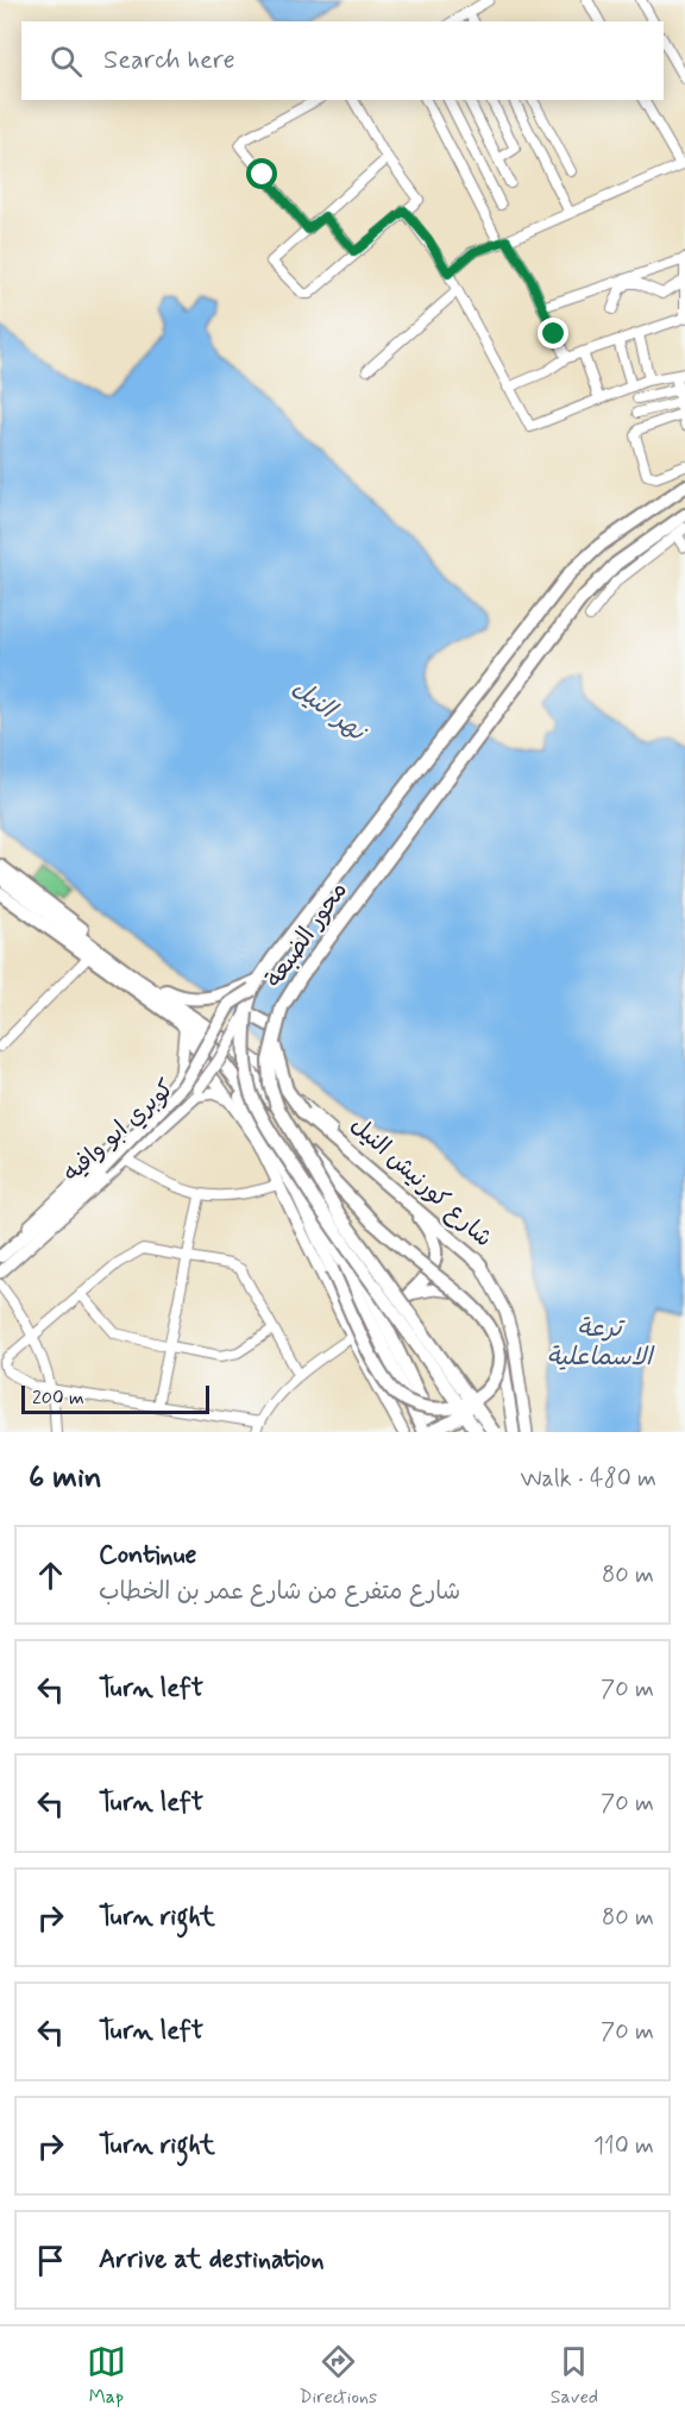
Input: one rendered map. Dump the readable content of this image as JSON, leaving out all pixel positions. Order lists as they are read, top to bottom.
{
  "streets": {
    "highway": ["محور الضبعة", "شارع كورنيش النيل"],
    "main road": ["كوبري ابو وافيه"]
  },
  "water": ["نهر النيل", "ترعة الاسماعلية"],
  "scale_bar": "200 m",
  "page": {
    "search": "Search here",
    "scale": "200 m",
    "heading": ["6 min", "Walk · 480 m"],
    "list": [
      ["Continue", "شارع متفرع من شارع عمر بن الخطاب", "80 m"],
      ["Turn left", "70 m"],
      ["Turn left", "70 m"],
      ["Turn right", "80 m"],
      ["Turn left", "70 m"],
      ["Turn right", "110 m"],
      "Arrive at destination"
    ],
    "nav": ["Map", "Directions", "Saved"]
  }
}
